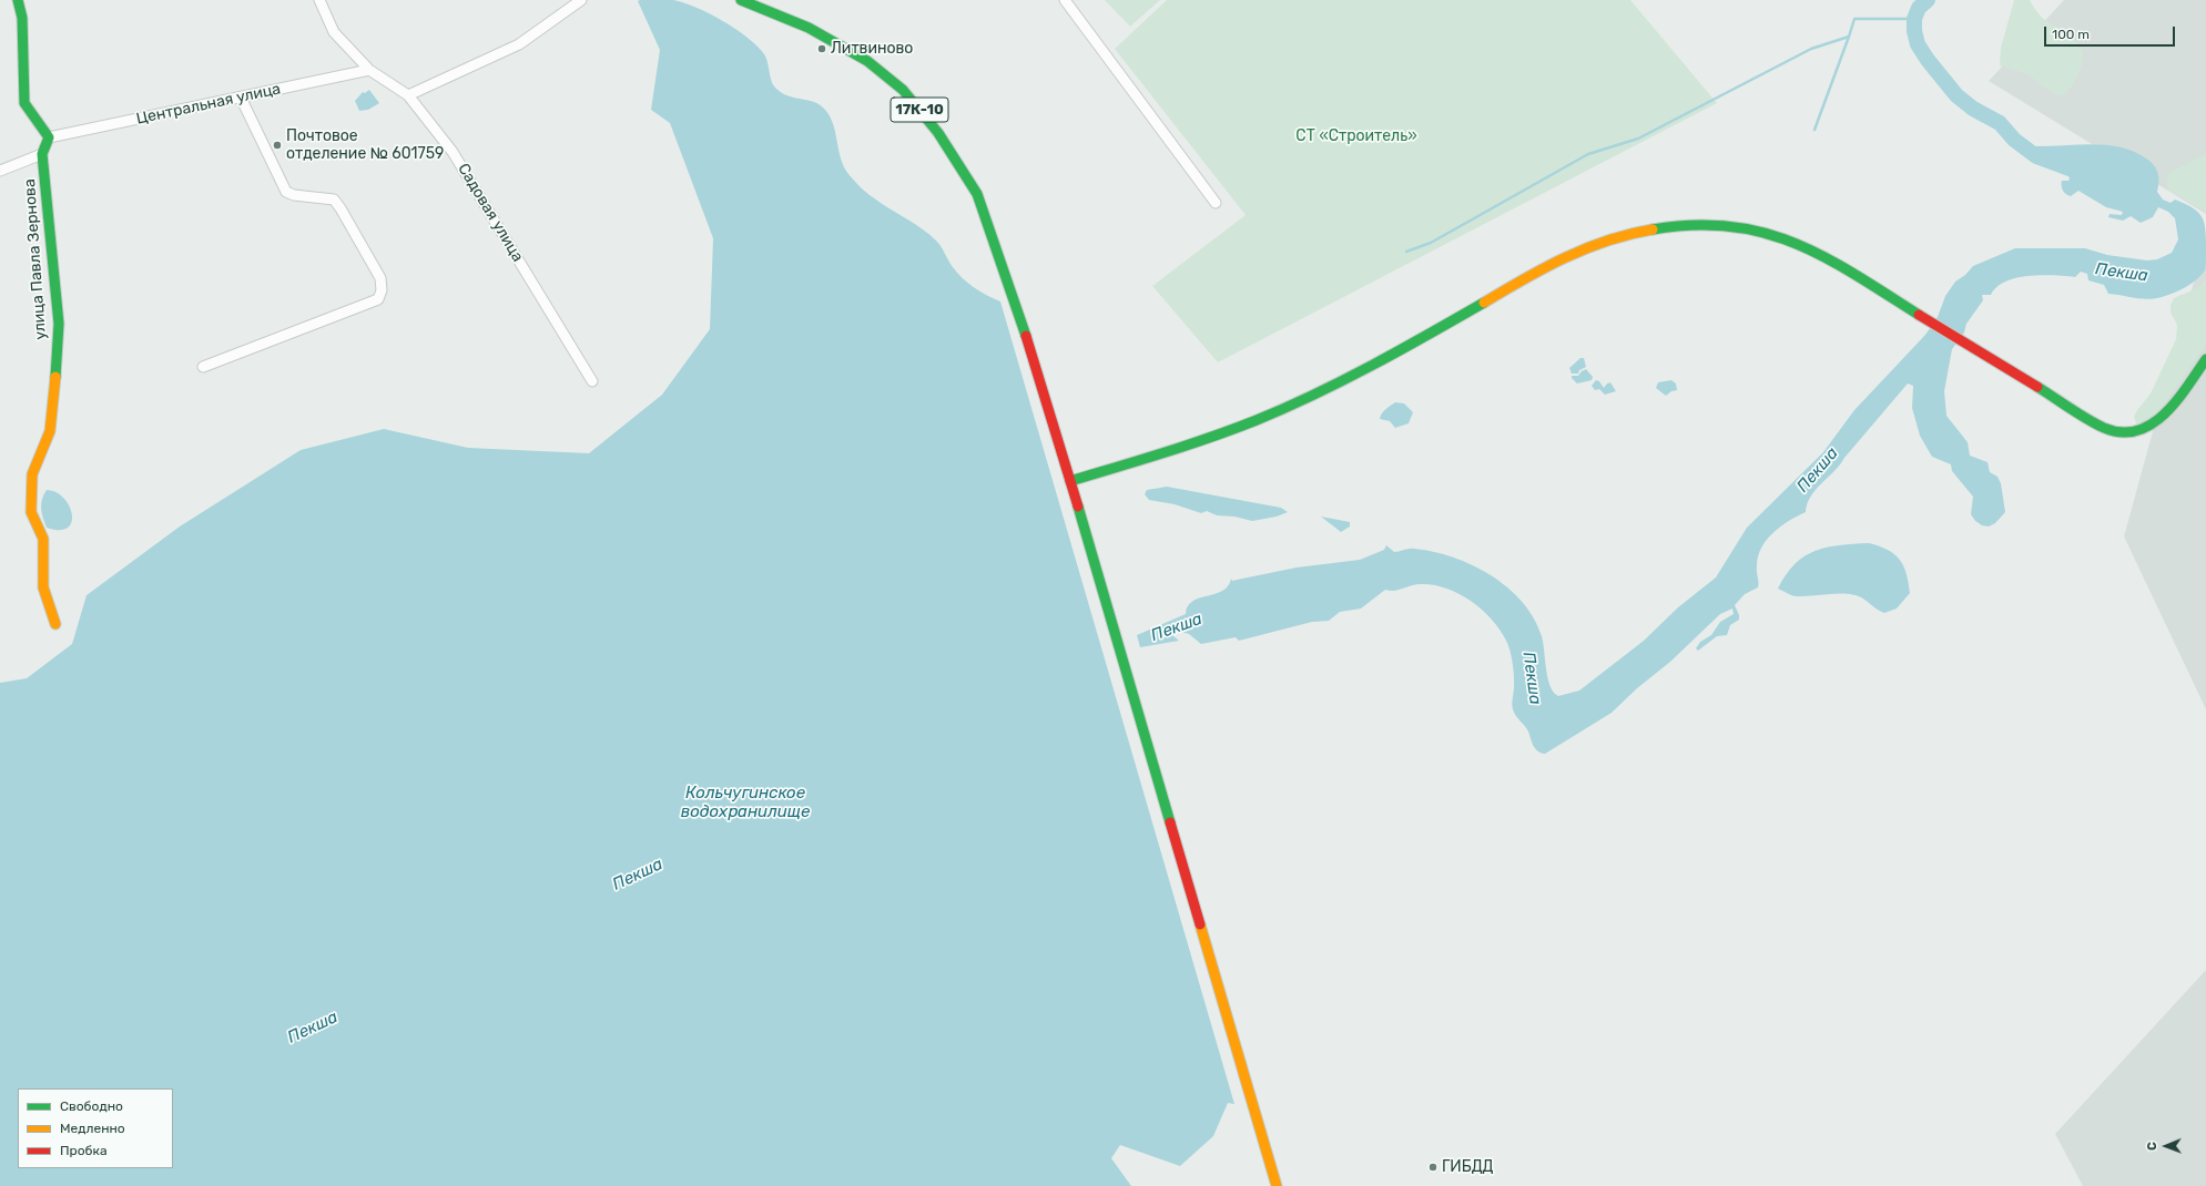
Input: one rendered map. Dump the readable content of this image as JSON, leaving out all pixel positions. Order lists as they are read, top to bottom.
{
  "streets": {
    "street": [
      "Центральная улица",
      "17К-10",
      "Садовая улица",
      "улица Павла Зернова"
    ]
  },
  "crossings": [
    ["Центральная улица", "Садовая улица"],
    ["Центральная улица", "улица Павла Зернова"]
  ],
  "water": ["Пекша", "Кольчугинское водохранилище"],
  "parks": ["СТ «Строитель»"],
  "places": ["Литвиново", "Почтовое отделение № 601759", "ГИБДД"],
  "legend": ["Свободно", "Медленно", "Пробка"],
  "scale_bar": "100 m",
  "north": "left"
}
